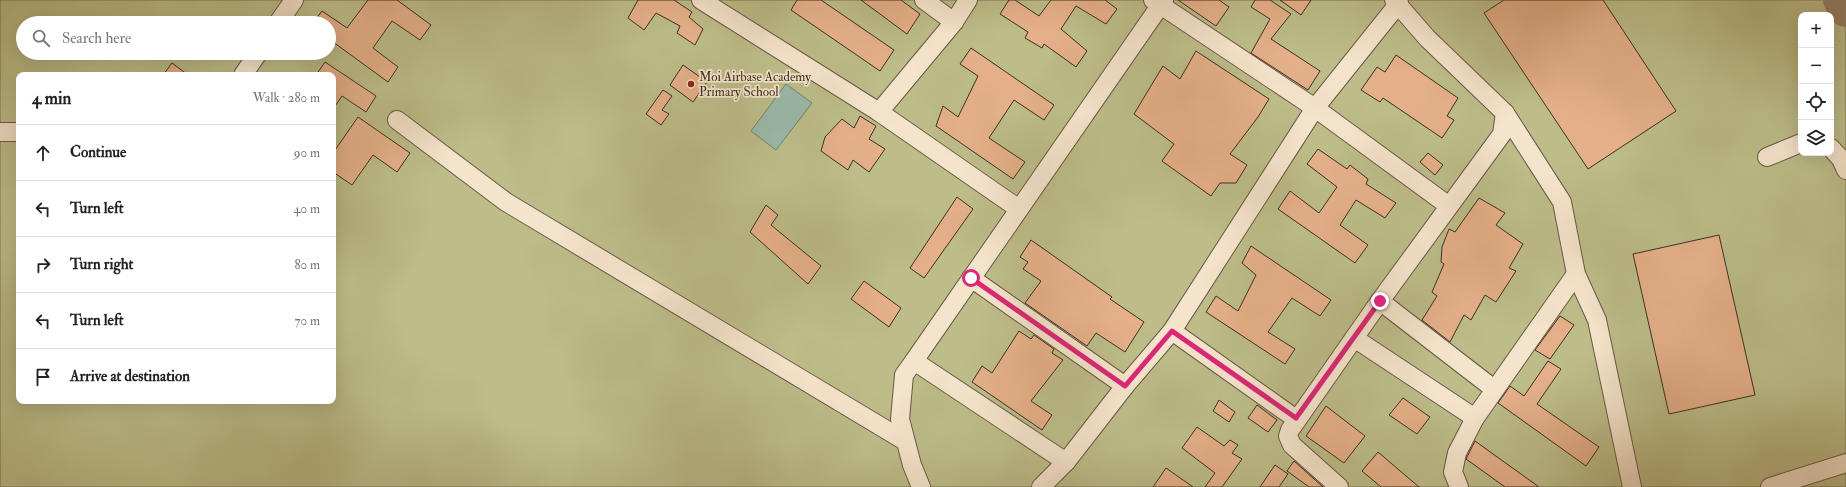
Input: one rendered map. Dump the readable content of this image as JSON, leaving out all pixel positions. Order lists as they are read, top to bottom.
{
  "places": ["Moi Airbase Academy Primary School"],
  "page": {
    "map_buttons": ["+", "−"],
    "search": "Search here",
    "heading": ["4 min", "Walk · 280 m"],
    "list": [
      ["Continue", "90 m"],
      ["Turn left", "40 m"],
      ["Turn right", "80 m"],
      ["Turn left", "70 m"],
      "Arrive at destination"
    ]
  }
}
